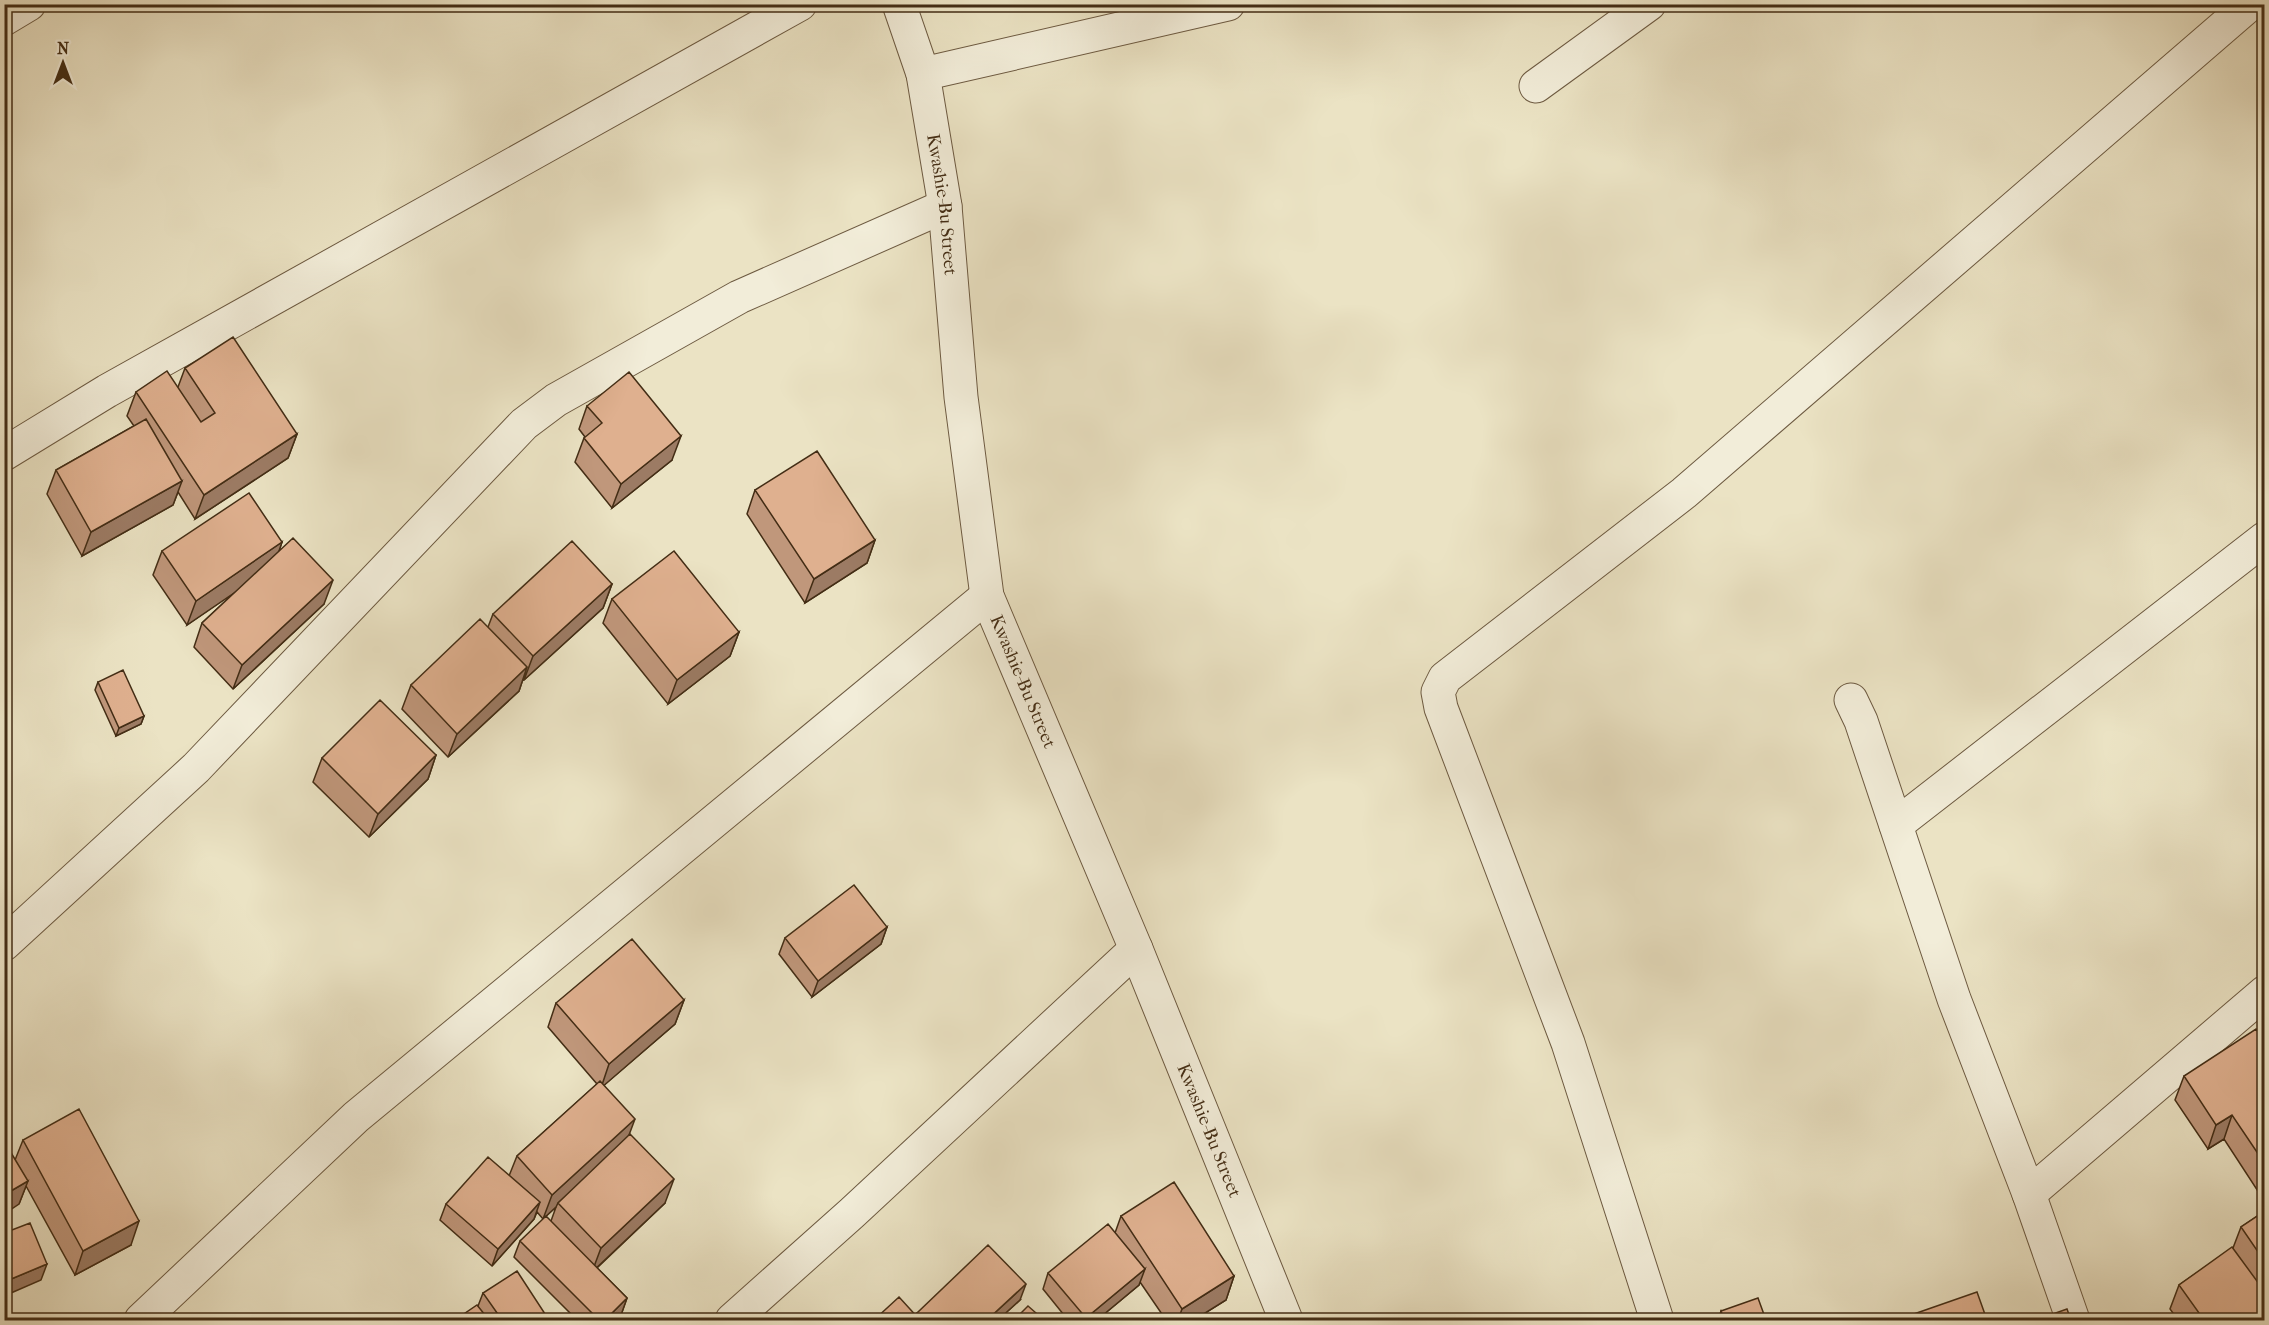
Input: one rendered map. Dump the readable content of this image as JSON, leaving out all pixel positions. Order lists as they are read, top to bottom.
{
  "streets": {
    "street": ["Kwashie-Bu Street"]
  },
  "north": "top"
}
